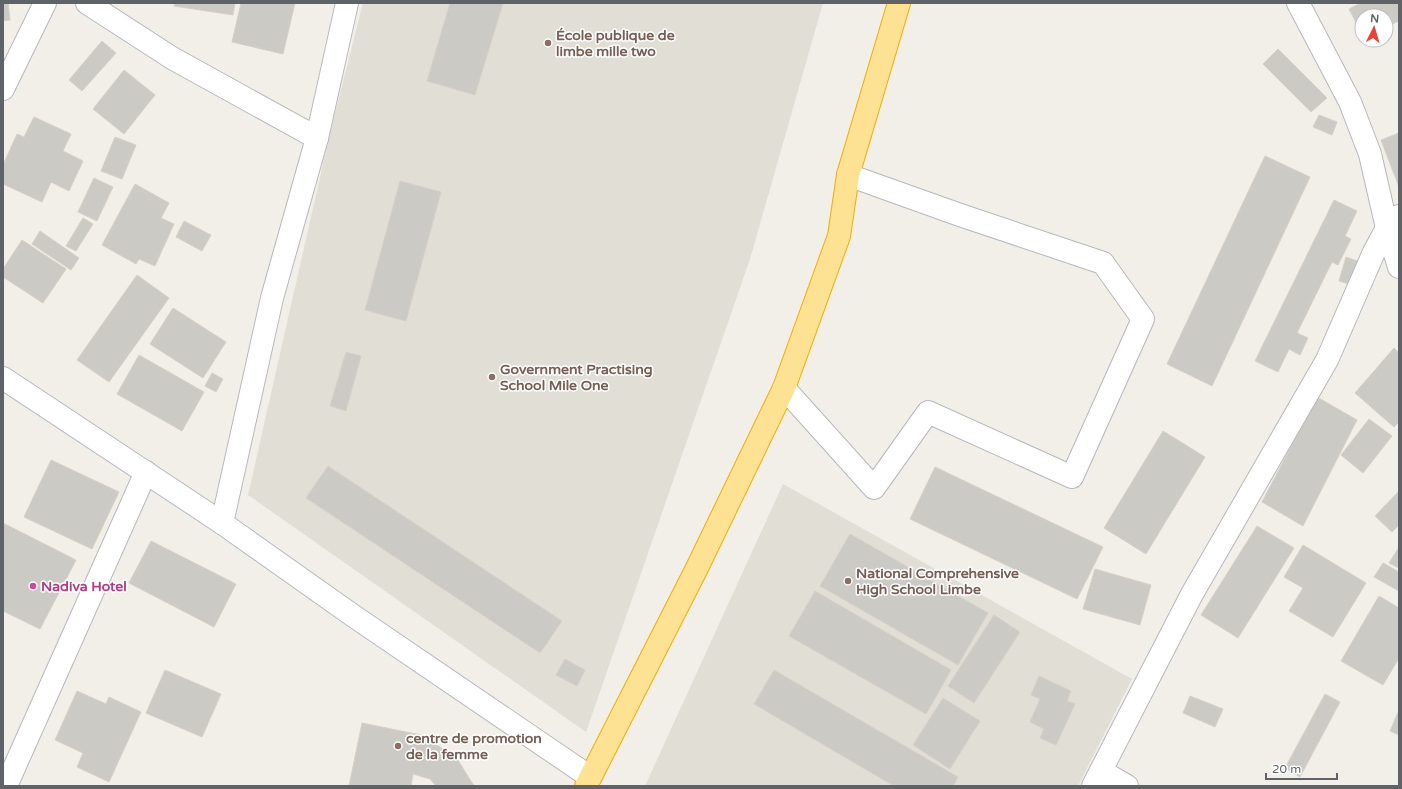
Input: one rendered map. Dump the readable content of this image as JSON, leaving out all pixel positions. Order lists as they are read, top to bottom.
{
  "places": [
    "École publique de limbe mille two",
    "Government Practising School Mile One",
    "National Comprehensive High School Limbe",
    "Nadiva Hotel",
    "centre de promotion de la femme"
  ],
  "scale_bar": "20 m",
  "north": "top"
}
